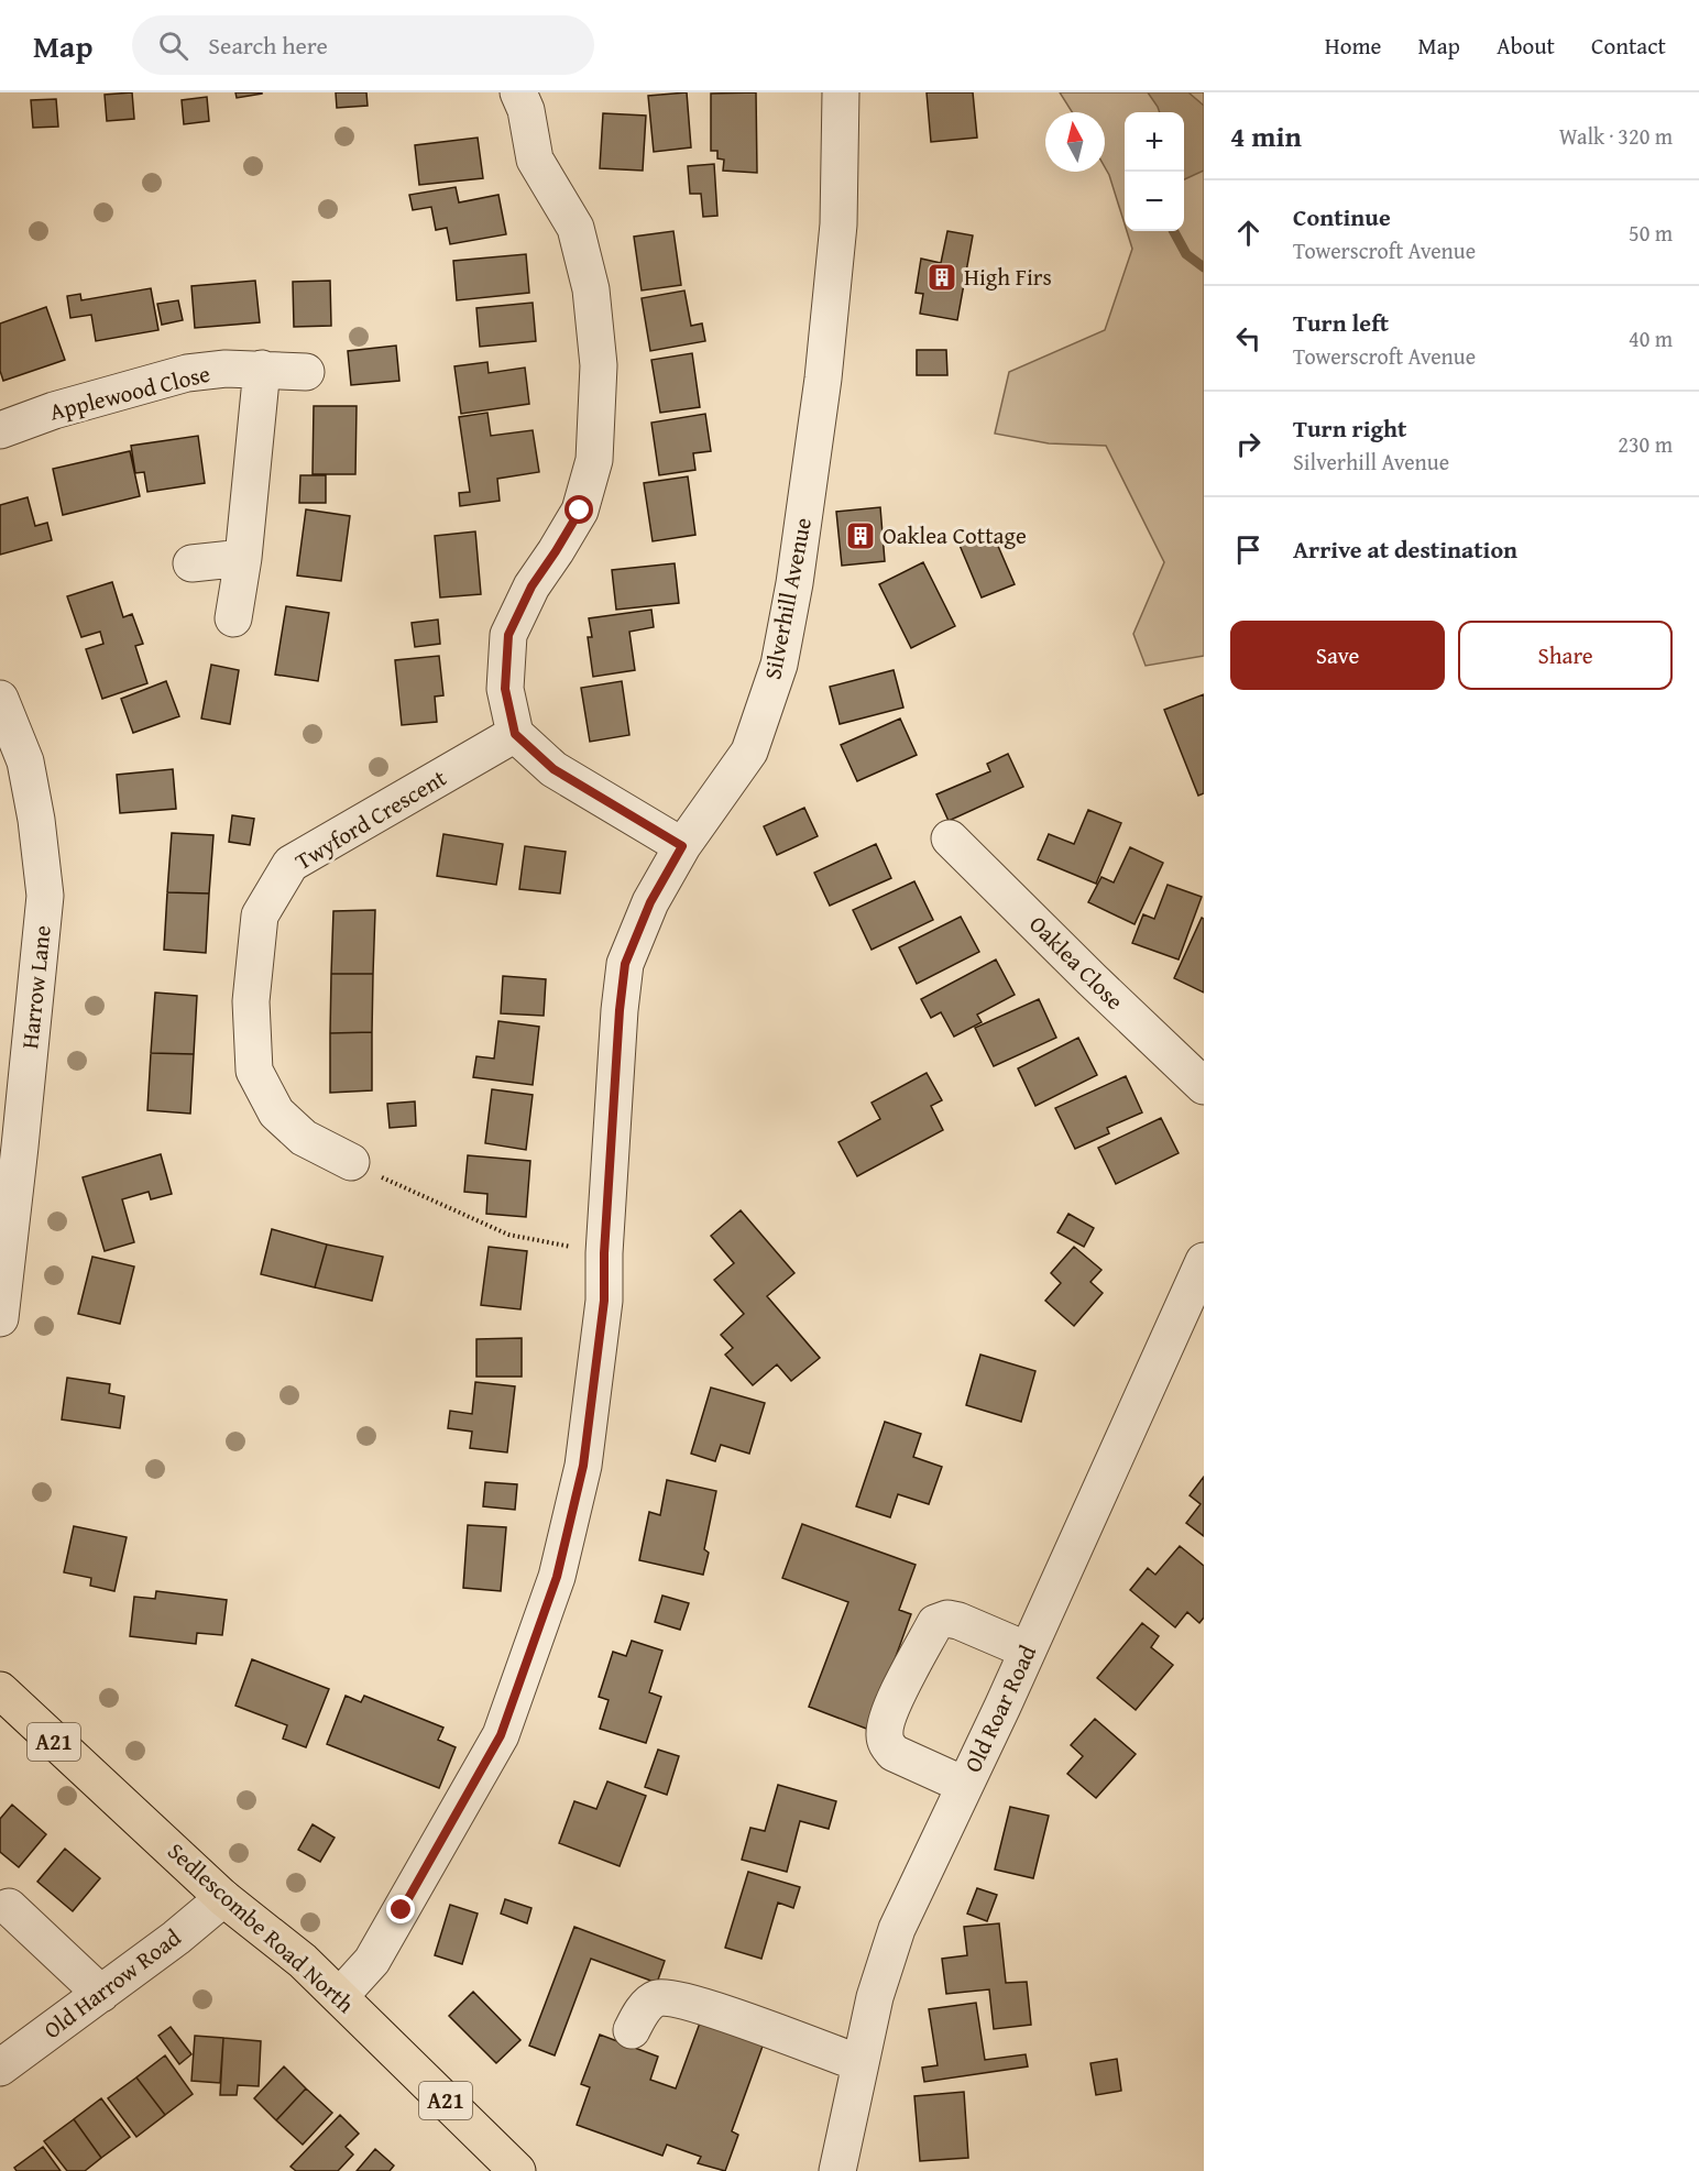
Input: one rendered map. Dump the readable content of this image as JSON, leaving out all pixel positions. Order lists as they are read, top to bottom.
{
  "streets": {
    "highway": ["A21", "Sedlescombe Road North"],
    "street": [
      "Applewood Close",
      "Silverhill Avenue",
      "Twyford Crescent",
      "Oaklea Close",
      "Harrow Lane",
      "Old Roar Road",
      "Old Harrow Road"
    ]
  },
  "crossings": [
    ["Silverhill Avenue", "Sedlescombe Road North"],
    ["Sedlescombe Road North", "Old Harrow Road"]
  ],
  "places": {
    "building": ["High Firs", "Oaklea Cottage"]
  },
  "north": "top",
  "page": {
    "header": "Map",
    "search": "Search here",
    "nav": [
      "Home",
      "Map",
      "About",
      "Contact"
    ],
    "heading": ["4 min", "Walk · 320 m"],
    "map_buttons": ["+", "−"],
    "list": [
      ["Continue", "Towerscroft Avenue", "50 m"],
      ["Turn left", "Towerscroft Avenue", "40 m"],
      ["Turn right", "Silverhill Avenue", "230 m"],
      "Arrive at destination"
    ],
    "buttons": ["Save", "Share"]
  }
}
